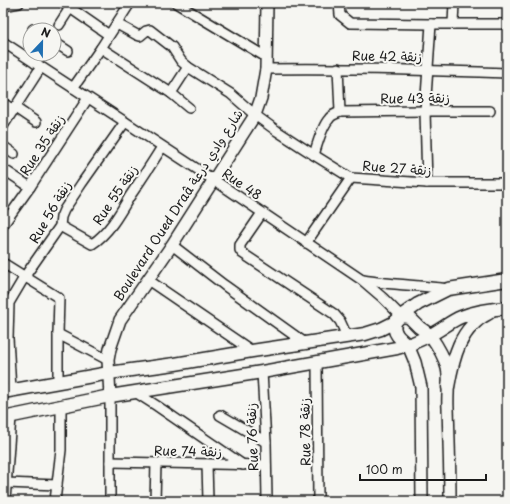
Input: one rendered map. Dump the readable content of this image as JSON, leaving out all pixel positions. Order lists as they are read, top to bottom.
{
  "streets": {
    "street": [
      "Rue 42 زنقة",
      "Rue 43 زنقة",
      "Rue 35 زنقة",
      "Rue 27 زنقة",
      "Rue 48",
      "Rue 55 زنقة",
      "Boulevard Oued Draâ شارع وادي درعة",
      "Rue 56 زنقة",
      "Rue 78 زنقة",
      "Rue 76 زنقة",
      "Rue 74 زنقة"
    ]
  },
  "crossings": [
    ["Rue 42 زنقة", "Boulevard Oued Draâ شارع وادي درعة"],
    ["Rue 35 زنقة", "Rue 48"],
    ["Rue 27 زنقة", "Boulevard Oued Draâ شارع وادي درعة"],
    ["Rue 48", "Rue 55 زنقة"],
    ["Rue 48", "Boulevard Oued Draâ شارع وادي درعة"],
    ["Rue 48", "Rue 56 زنقة"],
    ["Rue 55 زنقة", "Rue 56 زنقة"],
    ["Rue 76 زنقة", "Rue 74 زنقة"]
  ],
  "scale_bar": "100 m",
  "north": "top"
}
